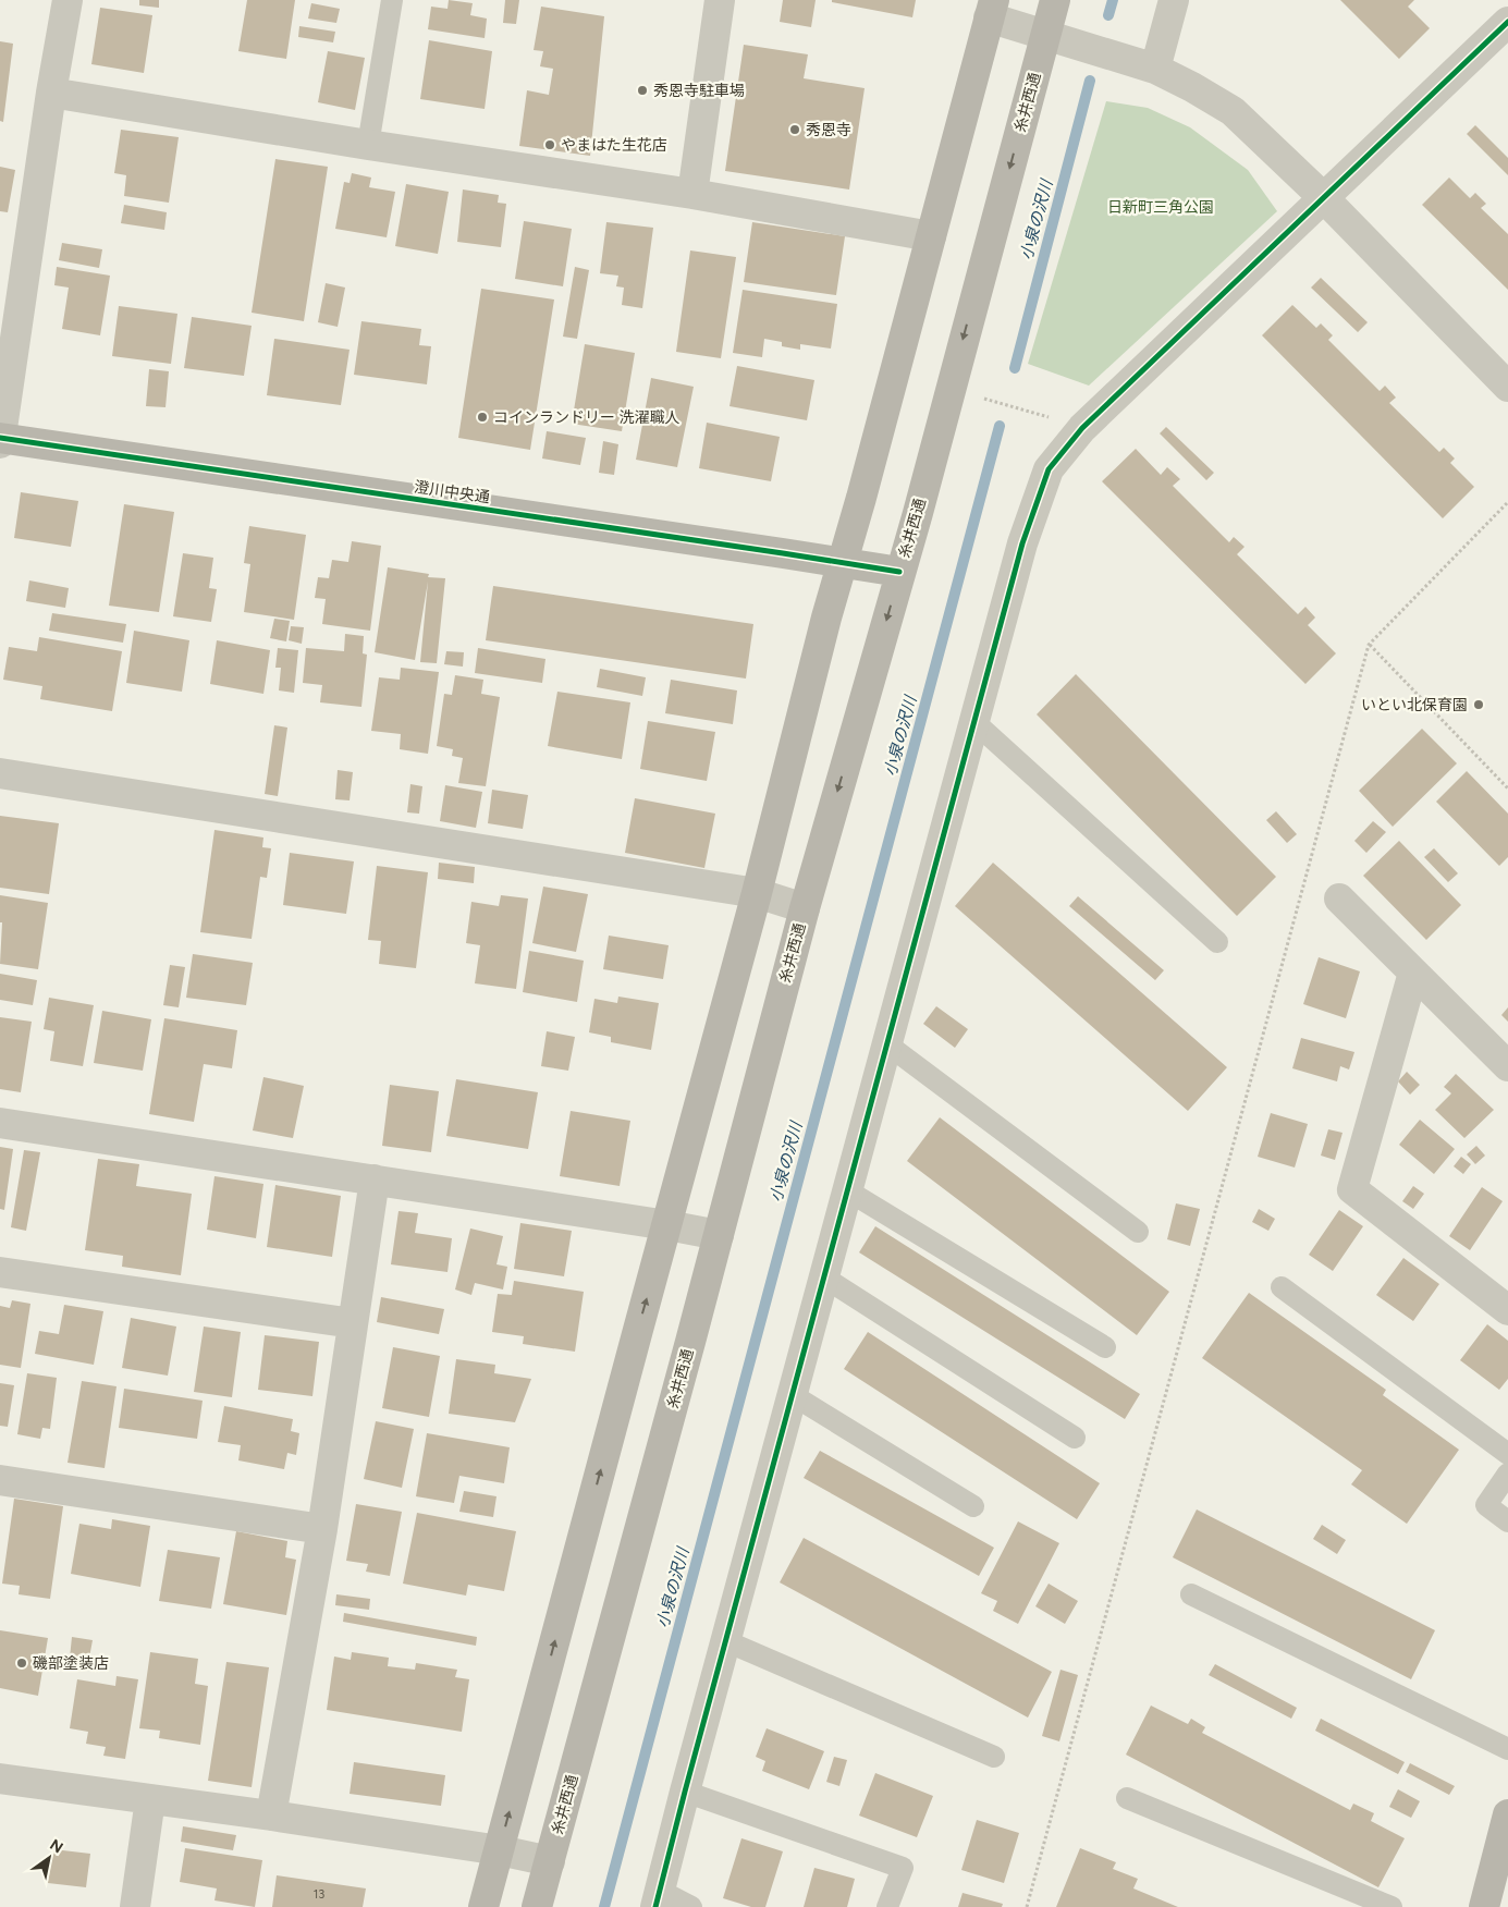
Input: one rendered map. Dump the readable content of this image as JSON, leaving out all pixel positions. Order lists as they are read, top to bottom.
{
  "streets": {
    "street": ["糸井西通", "澄川中央通"]
  },
  "crossings": [
    ["糸井西通", "澄川中央通"]
  ],
  "water": ["小泉の沢川"],
  "parks": ["日新町三角公園"],
  "places": [
    "秀恩寺駐車場",
    "秀恩寺",
    "やまはた生花店",
    "コインランドリー 洗濯職人",
    "いとい北保育園",
    "磯部塗装店"
  ],
  "house_numbers": ["13"],
  "north": "top right"
}
